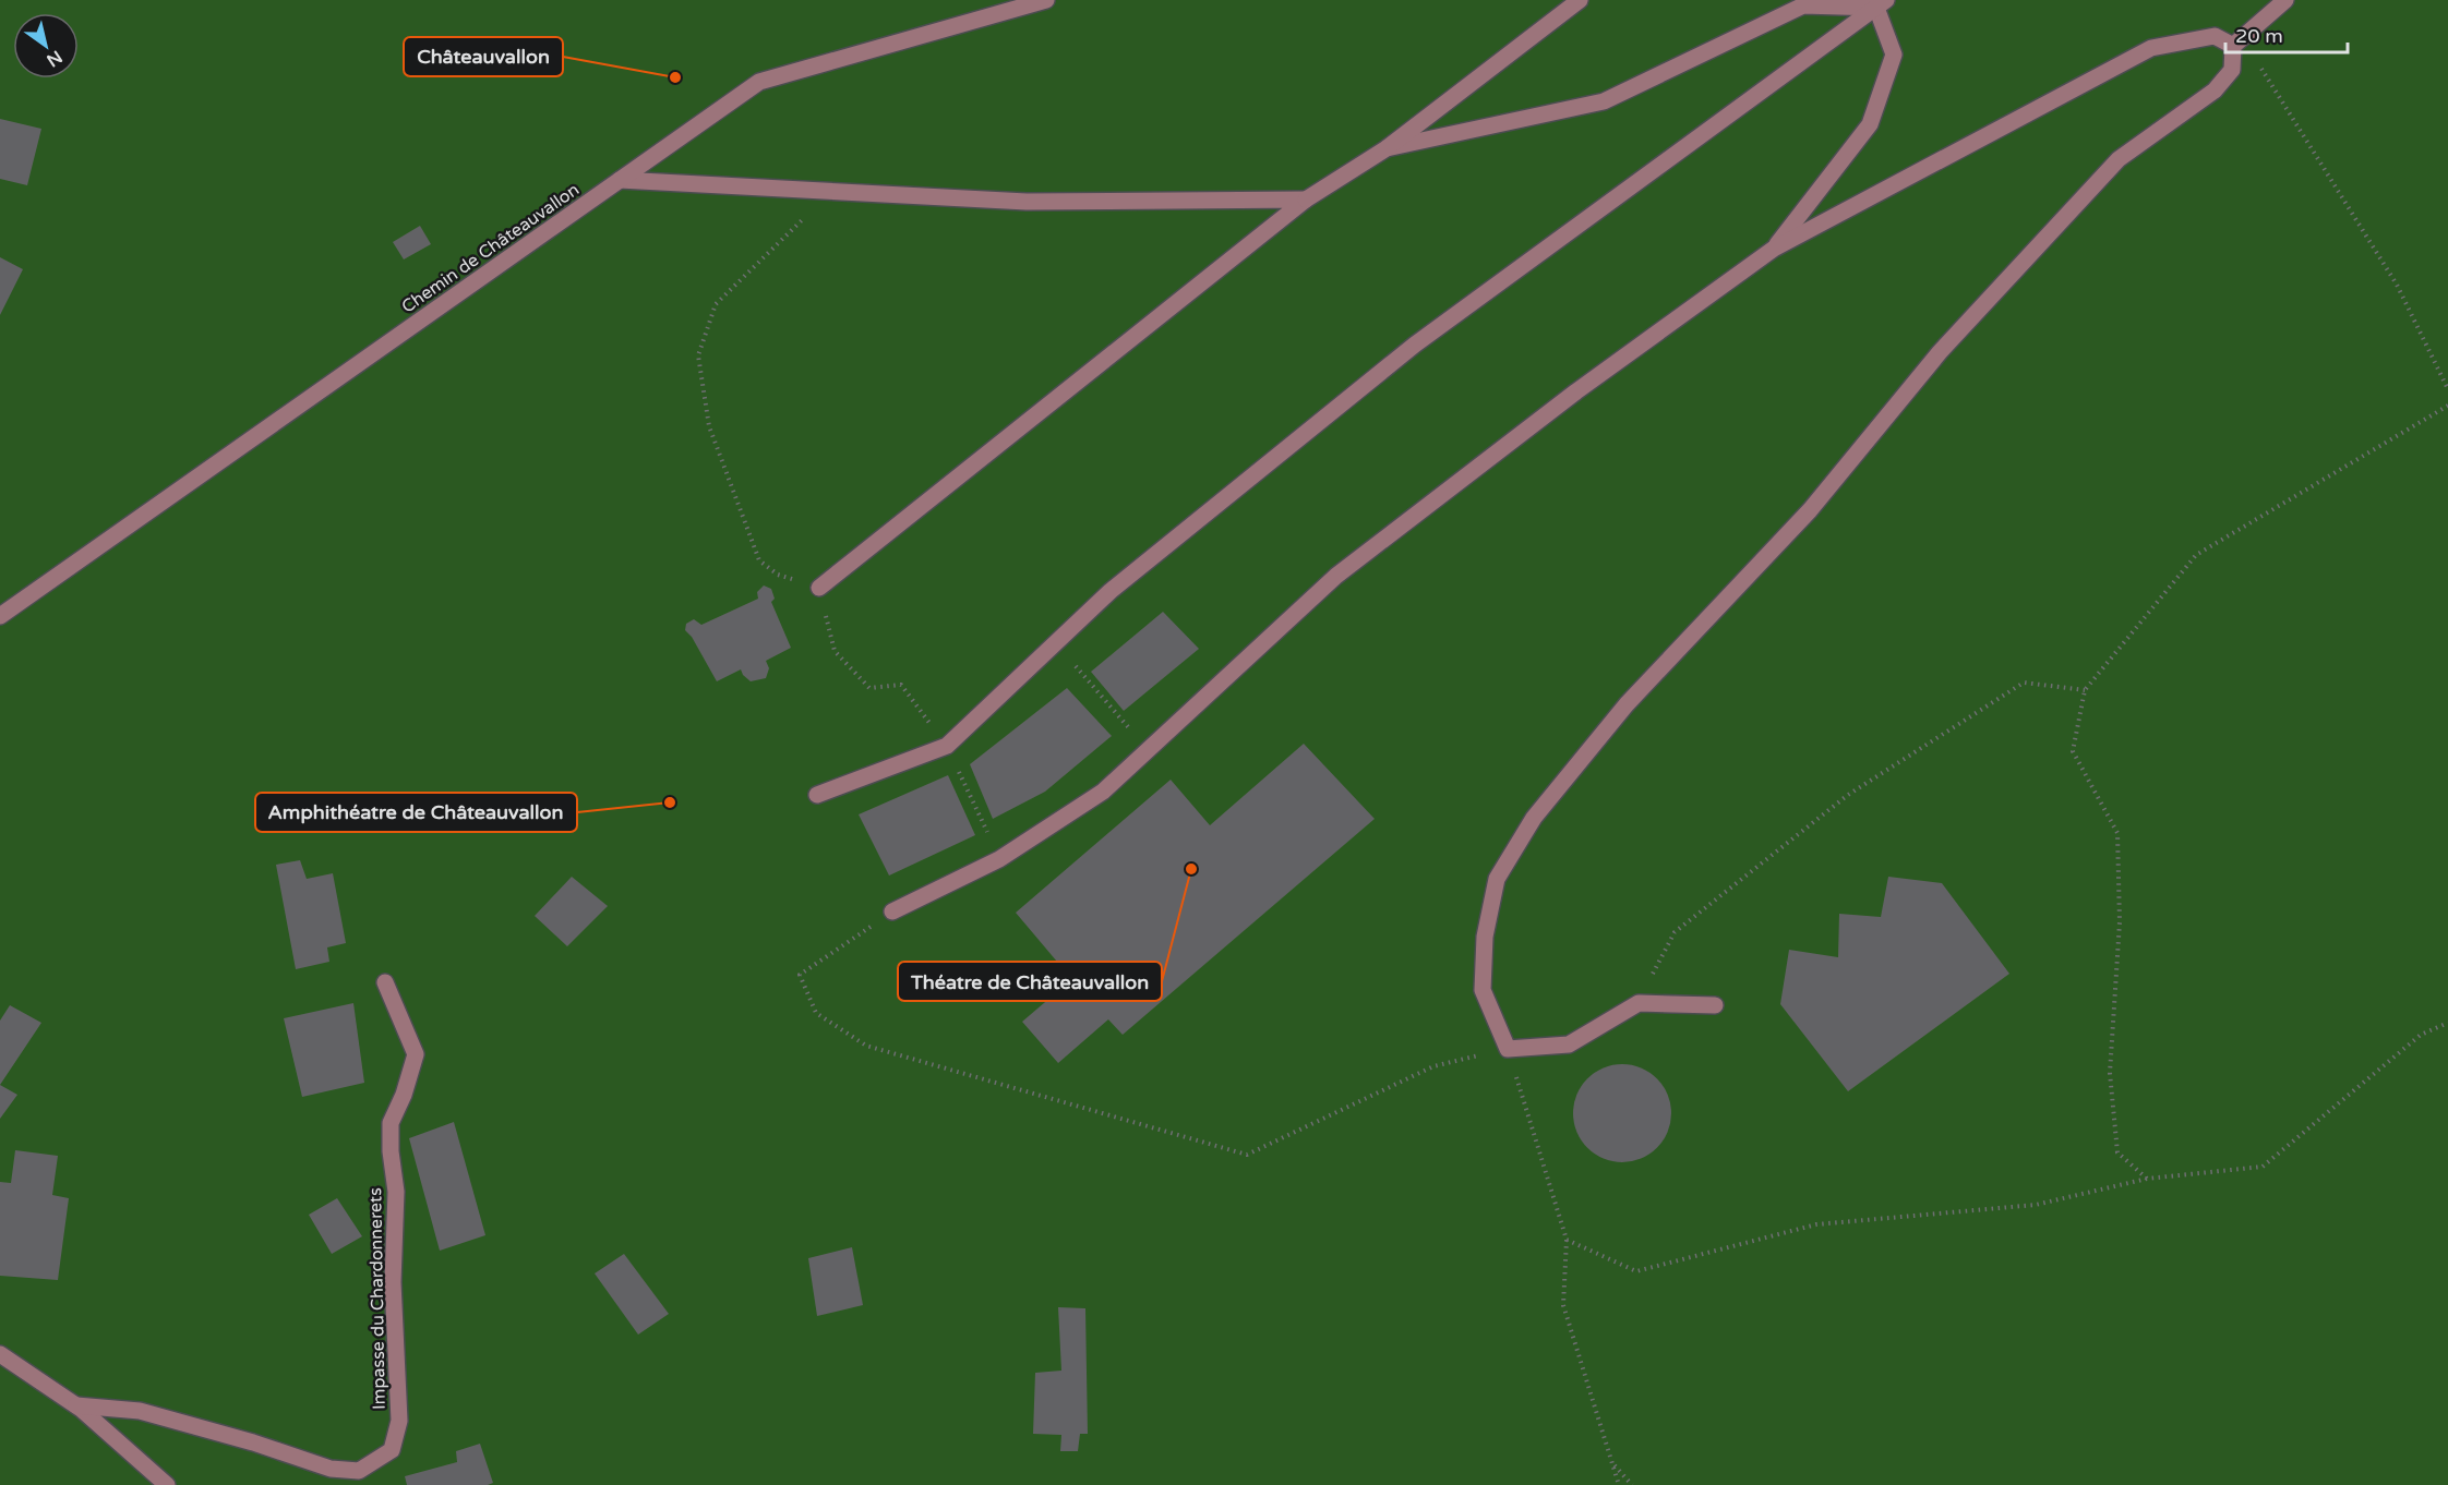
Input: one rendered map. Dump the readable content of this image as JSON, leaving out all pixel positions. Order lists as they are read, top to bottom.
{
  "streets": {
    "street": ["Chemin de Châteauvallon", "Impasse du Chardonnerets"]
  },
  "places": ["Châteauvallon", "Amphithéatre de Châteauvallon", "Théatre de Châteauvallon"],
  "scale_bar": "20 m",
  "north": "bottom right"
}
